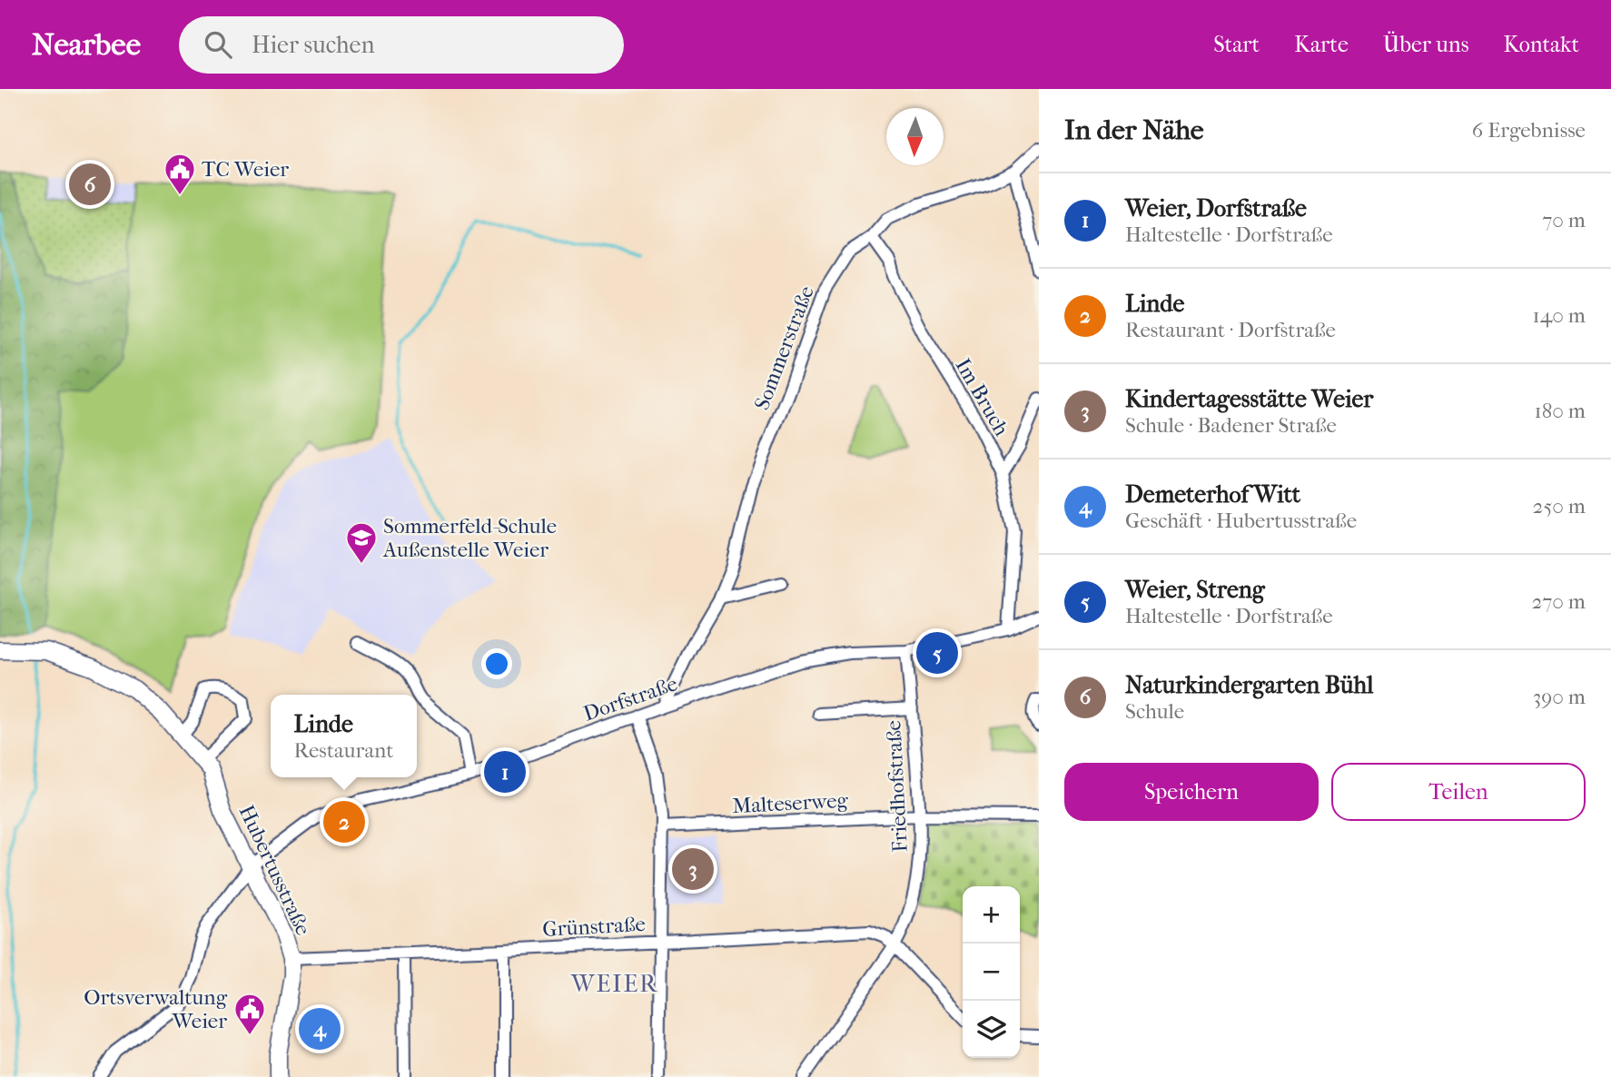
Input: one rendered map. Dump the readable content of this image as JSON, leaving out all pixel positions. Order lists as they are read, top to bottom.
{
  "streets": {
    "street": [
      "Sommerstraße",
      "Im Bruch",
      "Dorfstraße",
      "Friedhofstraße",
      "Malteserweg",
      "Hubertusstraße",
      "Grünstraße"
    ]
  },
  "crossings": [
    ["Sommerstraße", "Im Bruch"],
    ["Sommerstraße", "Dorfstraße"],
    ["Im Bruch", "Dorfstraße"],
    ["Dorfstraße", "Friedhofstraße"],
    ["Dorfstraße", "Hubertusstraße"],
    ["Friedhofstraße", "Malteserweg"],
    ["Friedhofstraße", "Grünstraße"],
    ["Hubertusstraße", "Grünstraße"]
  ],
  "districts": ["WEIER"],
  "places": {
    "public building": ["TC Weier", "Ortsverwaltung Weier"],
    "school or university": ["Sommerfeld-Schule Außenstelle Weier"]
  },
  "north": "bottom",
  "page": {
    "header": "Nearbee",
    "search": "Hier suchen",
    "nav": [
      "Start",
      "Karte",
      "Über uns",
      "Kontakt"
    ],
    "heading": ["In der Nähe", "6 Ergebnisse"],
    "pins": [
      "6",
      "5",
      "1",
      "2",
      "3",
      "4"
    ],
    "list": [
      {
        "mark": "1",
        "name": "Weier, Dorfstraße",
        "note": "Haltestelle · Dorfstraße",
        "value": "70 m"
      },
      {
        "mark": "2",
        "name": "Linde",
        "note": "Restaurant · Dorfstraße",
        "value": "140 m"
      },
      {
        "mark": "3",
        "name": "Kindertagesstätte Weier",
        "note": "Schule · Badener Straße",
        "value": "180 m"
      },
      {
        "mark": "4",
        "name": "Demeterhof Witt",
        "note": "Geschäft · Hubertusstraße",
        "value": "250 m"
      },
      {
        "mark": "5",
        "name": "Weier, Streng",
        "note": "Haltestelle · Dorfstraße",
        "value": "270 m"
      },
      {
        "mark": "6",
        "name": "Naturkindergarten Bühl",
        "note": "Schule",
        "value": "390 m"
      }
    ],
    "popup": ["Linde", "Restaurant"],
    "buttons": ["Speichern", "Teilen"],
    "map_buttons": ["+", "−"]
  }
}
